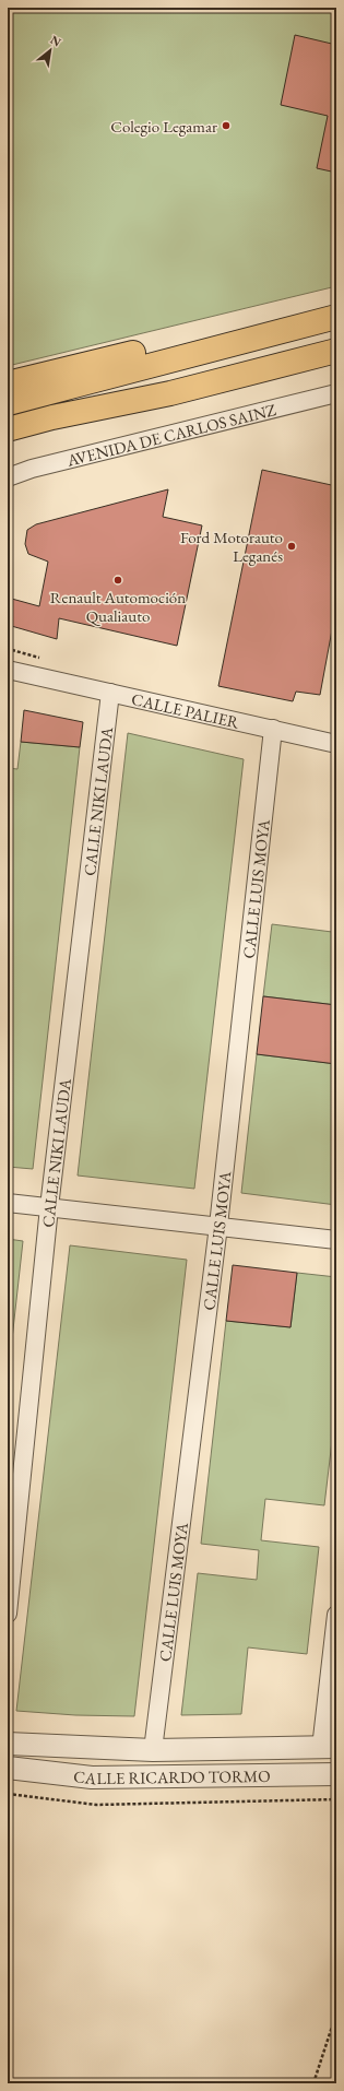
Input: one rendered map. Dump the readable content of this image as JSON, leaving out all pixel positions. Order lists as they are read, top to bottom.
{
  "streets": {
    "street": [
      "AVENIDA DE CARLOS SAINZ",
      "CALLE PALIER",
      "CALLE NIKI LAUDA",
      "CALLE LUIS MOYA",
      "CALLE RICARDO TORMO"
    ]
  },
  "crossings": [
    ["CALLE PALIER", "CALLE NIKI LAUDA"],
    ["CALLE PALIER", "CALLE LUIS MOYA"],
    ["CALLE LUIS MOYA", "CALLE RICARDO TORMO"]
  ],
  "places": ["Colegio Legamar", "Ford Motorauto Leganés", "Renault Automoción Qualiauto"],
  "north": "top right"
}
